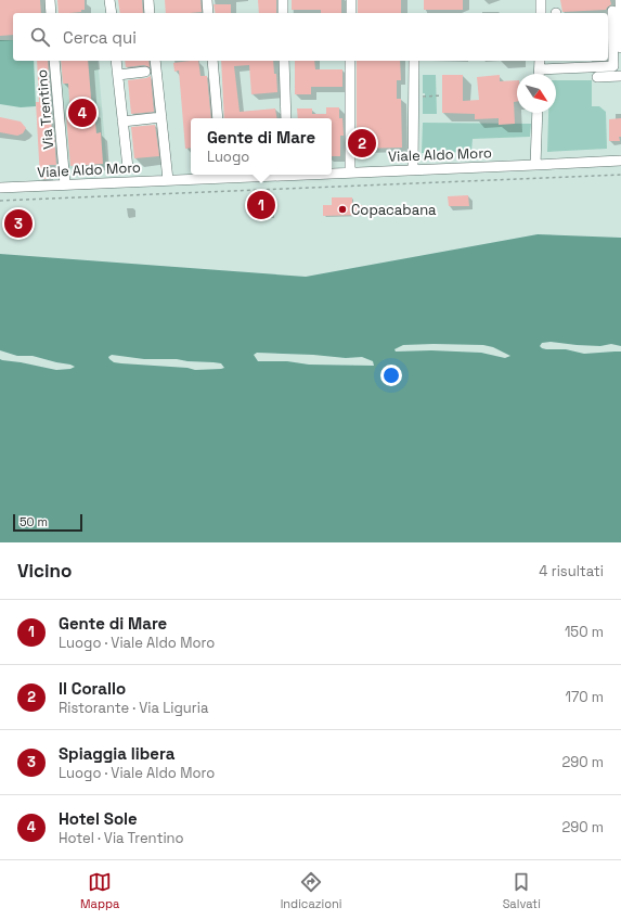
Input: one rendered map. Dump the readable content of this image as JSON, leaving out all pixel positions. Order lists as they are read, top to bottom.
{
  "streets": {
    "street": ["Via Trentino", "Viale Aldo Moro"]
  },
  "crossings": [
    ["Via Trentino", "Viale Aldo Moro"]
  ],
  "places": ["Copacabana"],
  "scale_bar": "50 m",
  "north": "bottom right",
  "page": {
    "search": "Cerca qui",
    "pins": [
      "4",
      "2",
      "1",
      "3"
    ],
    "popup": ["Gente di Mare", "Luogo"],
    "scale": "50 m",
    "heading": ["Vicino", "4 risultati"],
    "list": [
      {
        "mark": "1",
        "name": "Gente di Mare",
        "note": "Luogo · Viale Aldo Moro",
        "value": "150 m"
      },
      {
        "mark": "2",
        "name": "Il Corallo",
        "note": "Ristorante · Via Liguria",
        "value": "170 m"
      },
      {
        "mark": "3",
        "name": "Spiaggia libera",
        "note": "Luogo · Viale Aldo Moro",
        "value": "290 m"
      },
      {
        "mark": "4",
        "name": "Hotel Sole",
        "note": "Hotel · Via Trentino",
        "value": "290 m"
      }
    ],
    "nav": ["Mappa", "Indicazioni", "Salvati"]
  }
}
